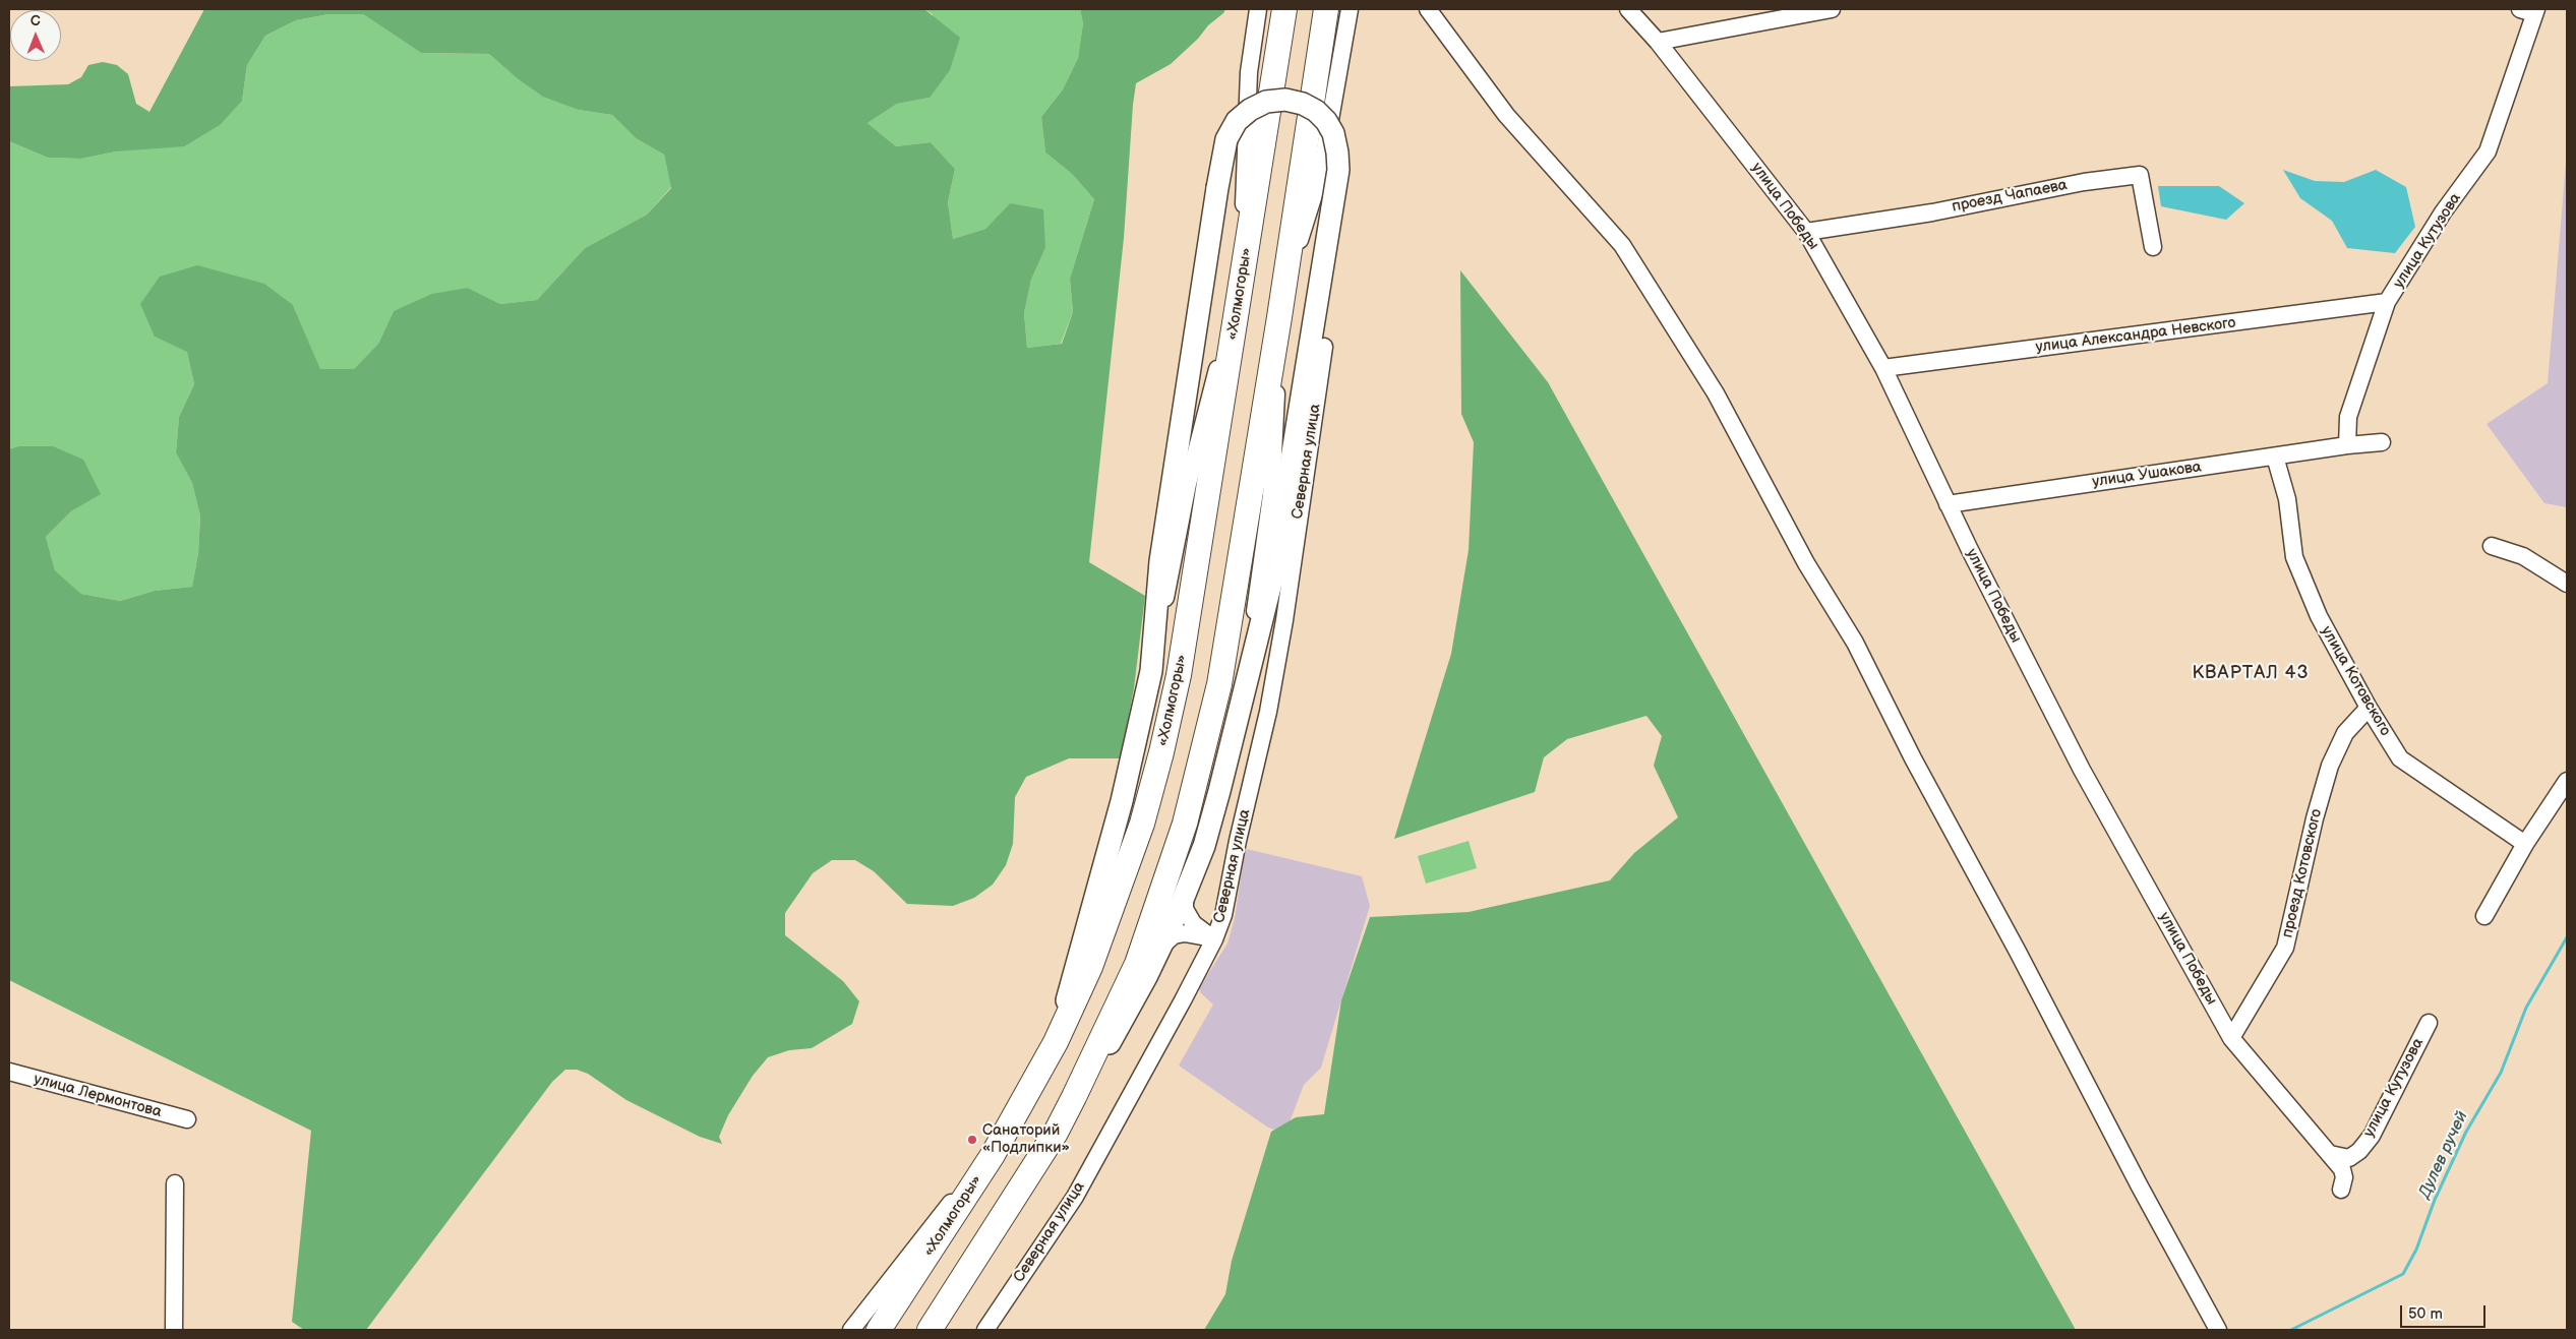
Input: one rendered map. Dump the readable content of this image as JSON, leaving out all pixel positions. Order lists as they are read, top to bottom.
{
  "streets": {
    "highway": ["«Холмогоры»"],
    "street": [
      "проезд Чапаева",
      "улица Победы",
      "улица Кутузова",
      "улица Александра Невского",
      "Северная улица",
      "улица Ушакова",
      "улица Котовского",
      "проезд Котовского",
      "улица Лермонтова"
    ]
  },
  "crossings": [
    ["проезд Чапаева", "улица Победы"],
    ["улица Победы", "улица Кутузова"],
    ["улица Победы", "улица Александра Невского"],
    ["улица Победы", "улица Ушакова"],
    ["улица Победы", "проезд Котовского"],
    ["улица Кутузова", "улица Александра Невского"],
    ["улица Кутузова", "улица Ушакова"],
    ["улица Ушакова", "улица Котовского"],
    ["улица Котовского", "проезд Котовского"]
  ],
  "districts": ["КВАРТАЛ 43"],
  "water": ["Дулев ручей"],
  "places": ["Санаторий «Подлипки»"],
  "scale_bar": "50 m",
  "north": "top"
}
